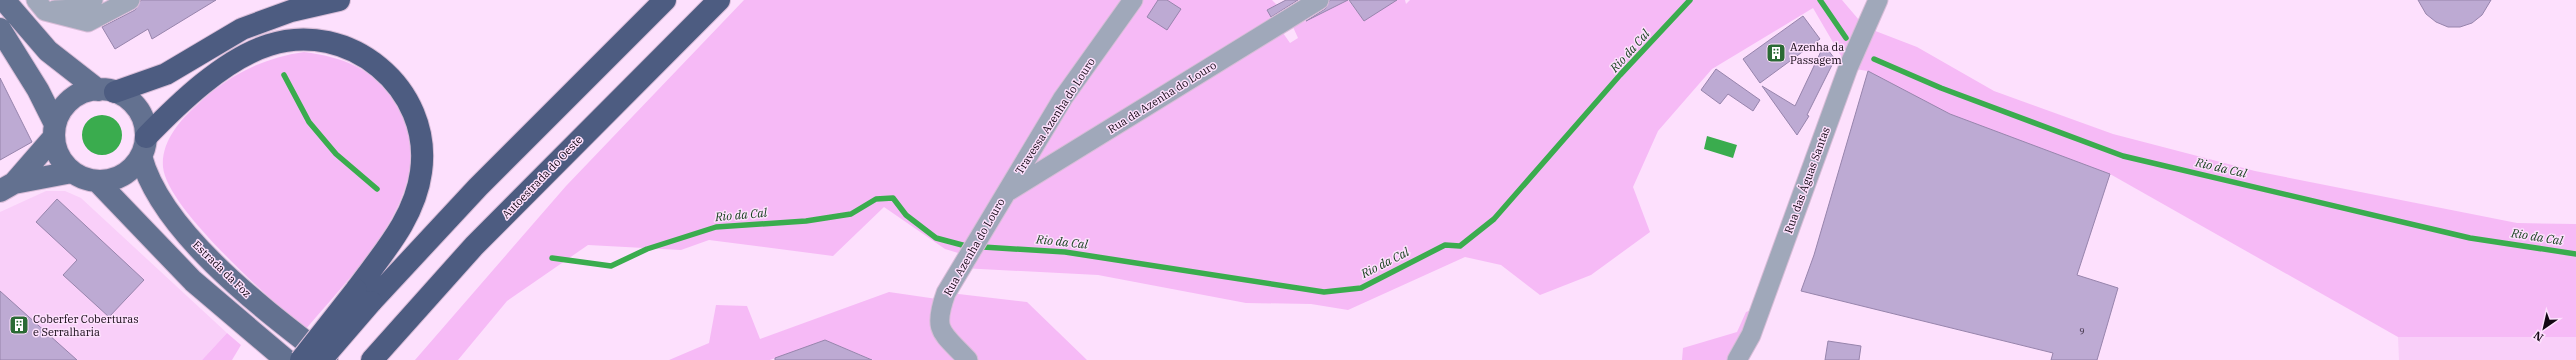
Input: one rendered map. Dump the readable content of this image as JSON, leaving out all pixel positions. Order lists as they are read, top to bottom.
{
  "streets": {
    "highway": ["Autoestrada do Oeste"],
    "main road": ["Estrada da Foz"],
    "street": [
      "Rua da Azenha do Louro",
      "Travessa Azenha do Louro",
      "Rua das Águas Santas",
      "Rua Azenha do Louro"
    ]
  },
  "crossings": [
    ["Rua da Azenha do Louro", "Travessa Azenha do Louro"],
    ["Rua da Azenha do Louro", "Rua Azenha do Louro"],
    ["Travessa Azenha do Louro", "Rua Azenha do Louro"]
  ],
  "water": ["Rio da Cal"],
  "places": {
    "building": ["Azenha da Passagem", "Coberfer Coberturas e Serralharia"]
  },
  "house_numbers": ["9"],
  "north": "bottom left"
}
